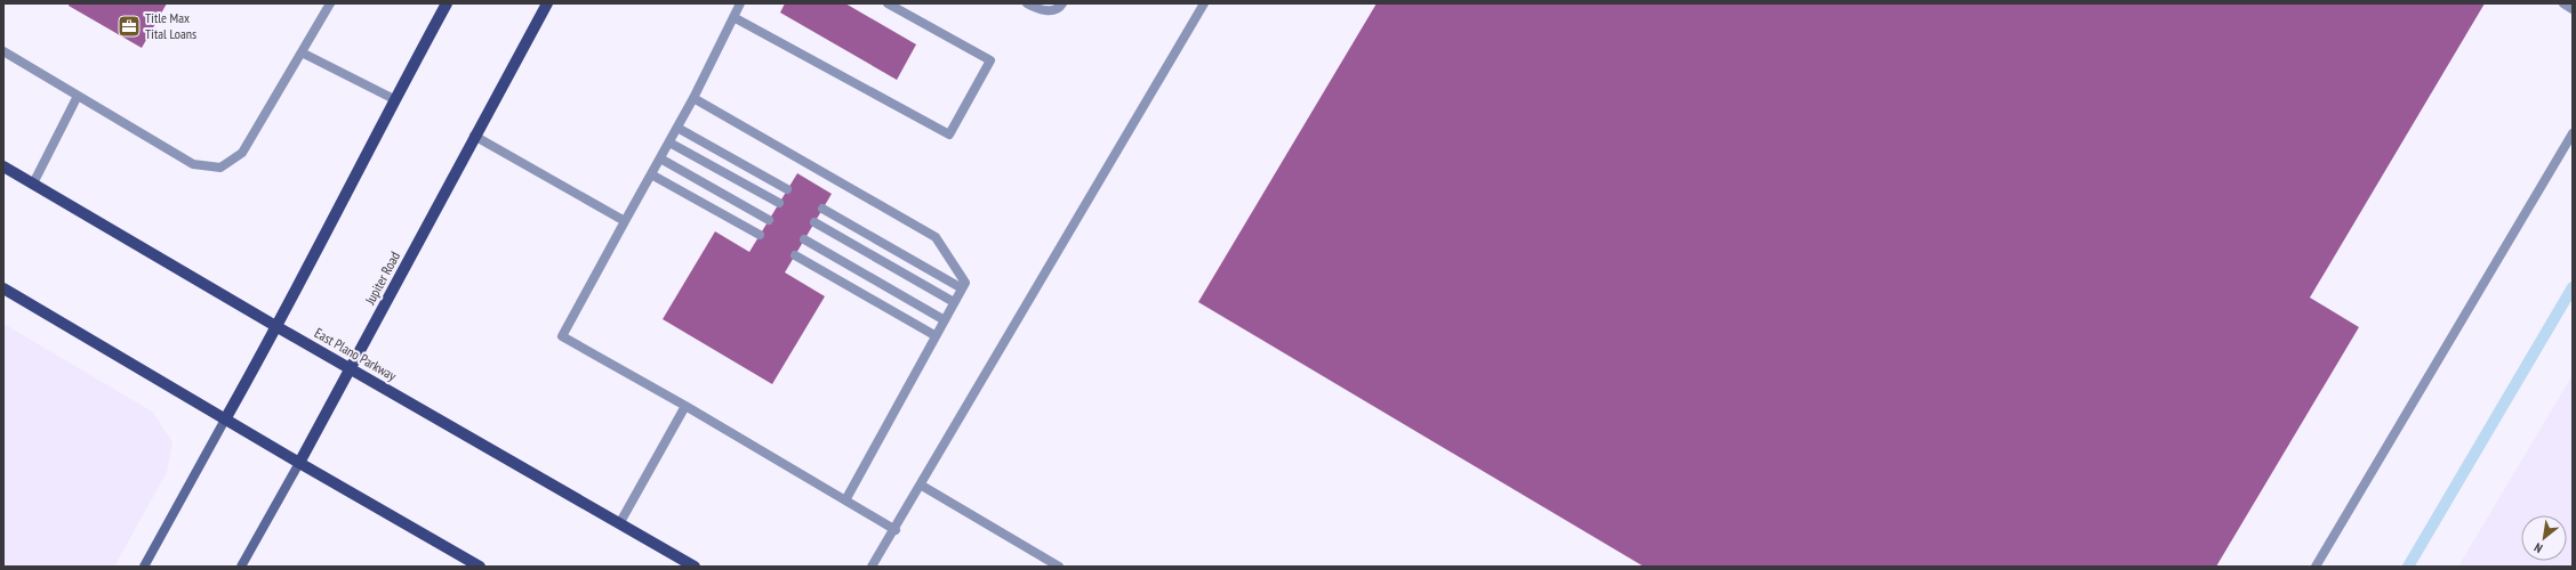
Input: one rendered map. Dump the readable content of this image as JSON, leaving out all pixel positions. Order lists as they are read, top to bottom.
{
  "streets": {
    "main road": ["Jupiter Road", "East Plano Parkway"]
  },
  "crossings": [
    ["Jupiter Road", "East Plano Parkway"]
  ],
  "places": {
    "office": ["Title Max Tital Loans"]
  },
  "north": "bottom left"
}
